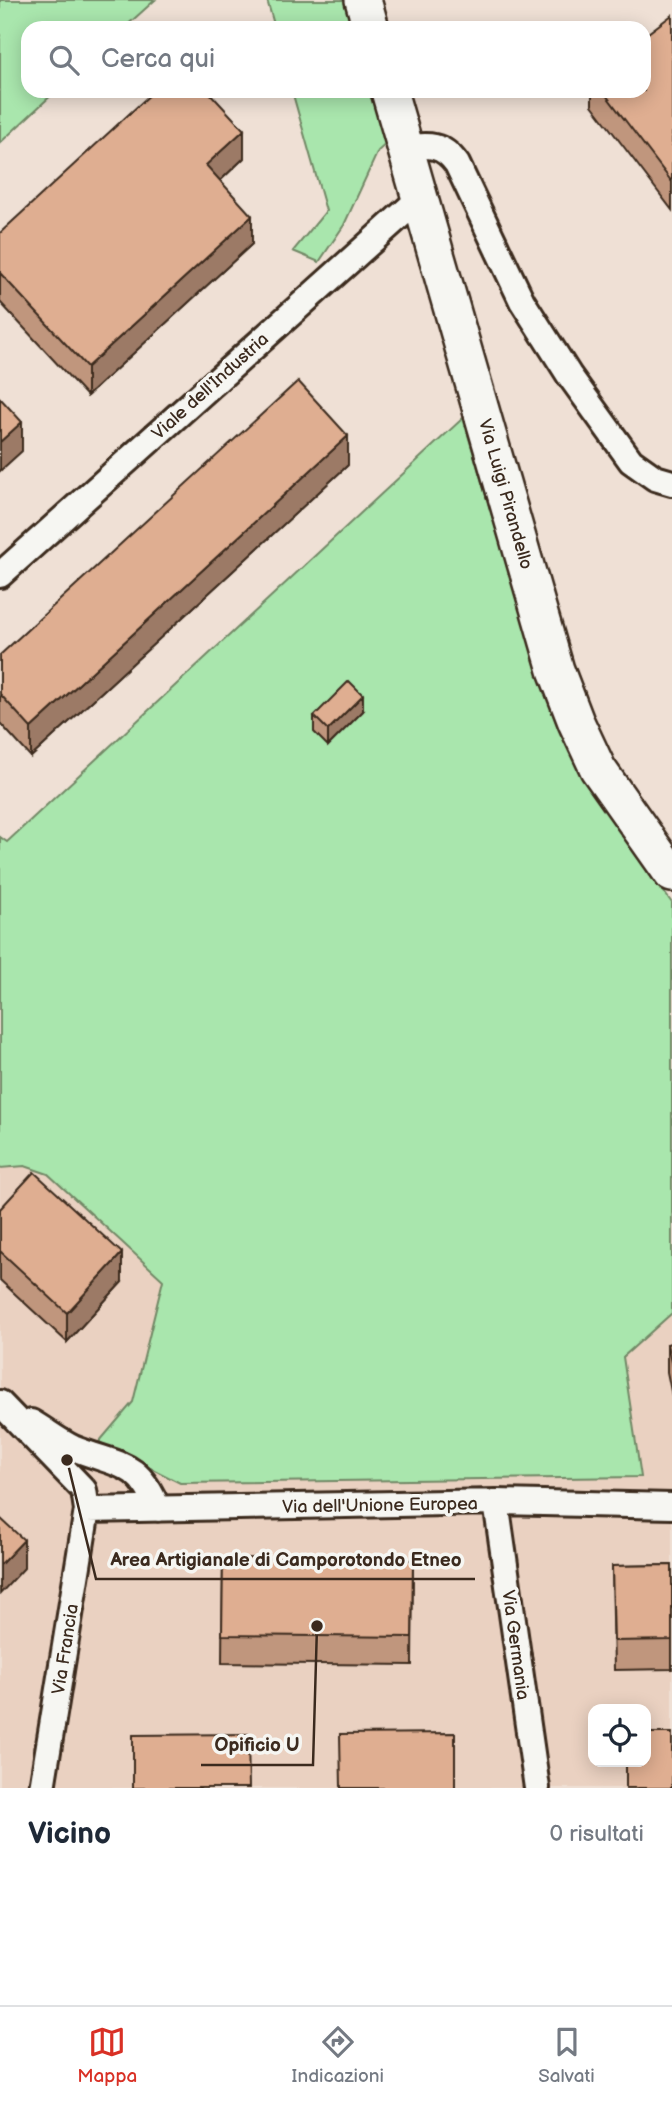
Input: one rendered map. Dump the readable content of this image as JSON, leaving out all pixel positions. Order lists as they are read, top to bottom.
{
  "streets": {
    "street": [
      "Viale dell'Industria",
      "Via Luigi Pirandello",
      "Via dell'Unione Europea",
      "Via Germania",
      "Via Francia"
    ]
  },
  "crossings": [
    ["Viale dell'Industria", "Via Luigi Pirandello"],
    ["Via dell'Unione Europea", "Via Germania"],
    ["Via dell'Unione Europea", "Via Francia"]
  ],
  "places": ["Area Artigianale di Camporotondo Etneo", "Opificio U"],
  "page": {
    "search": "Cerca qui",
    "heading": ["Vicino", "0 risultati"],
    "nav": ["Mappa", "Indicazioni", "Salvati"]
  }
}
